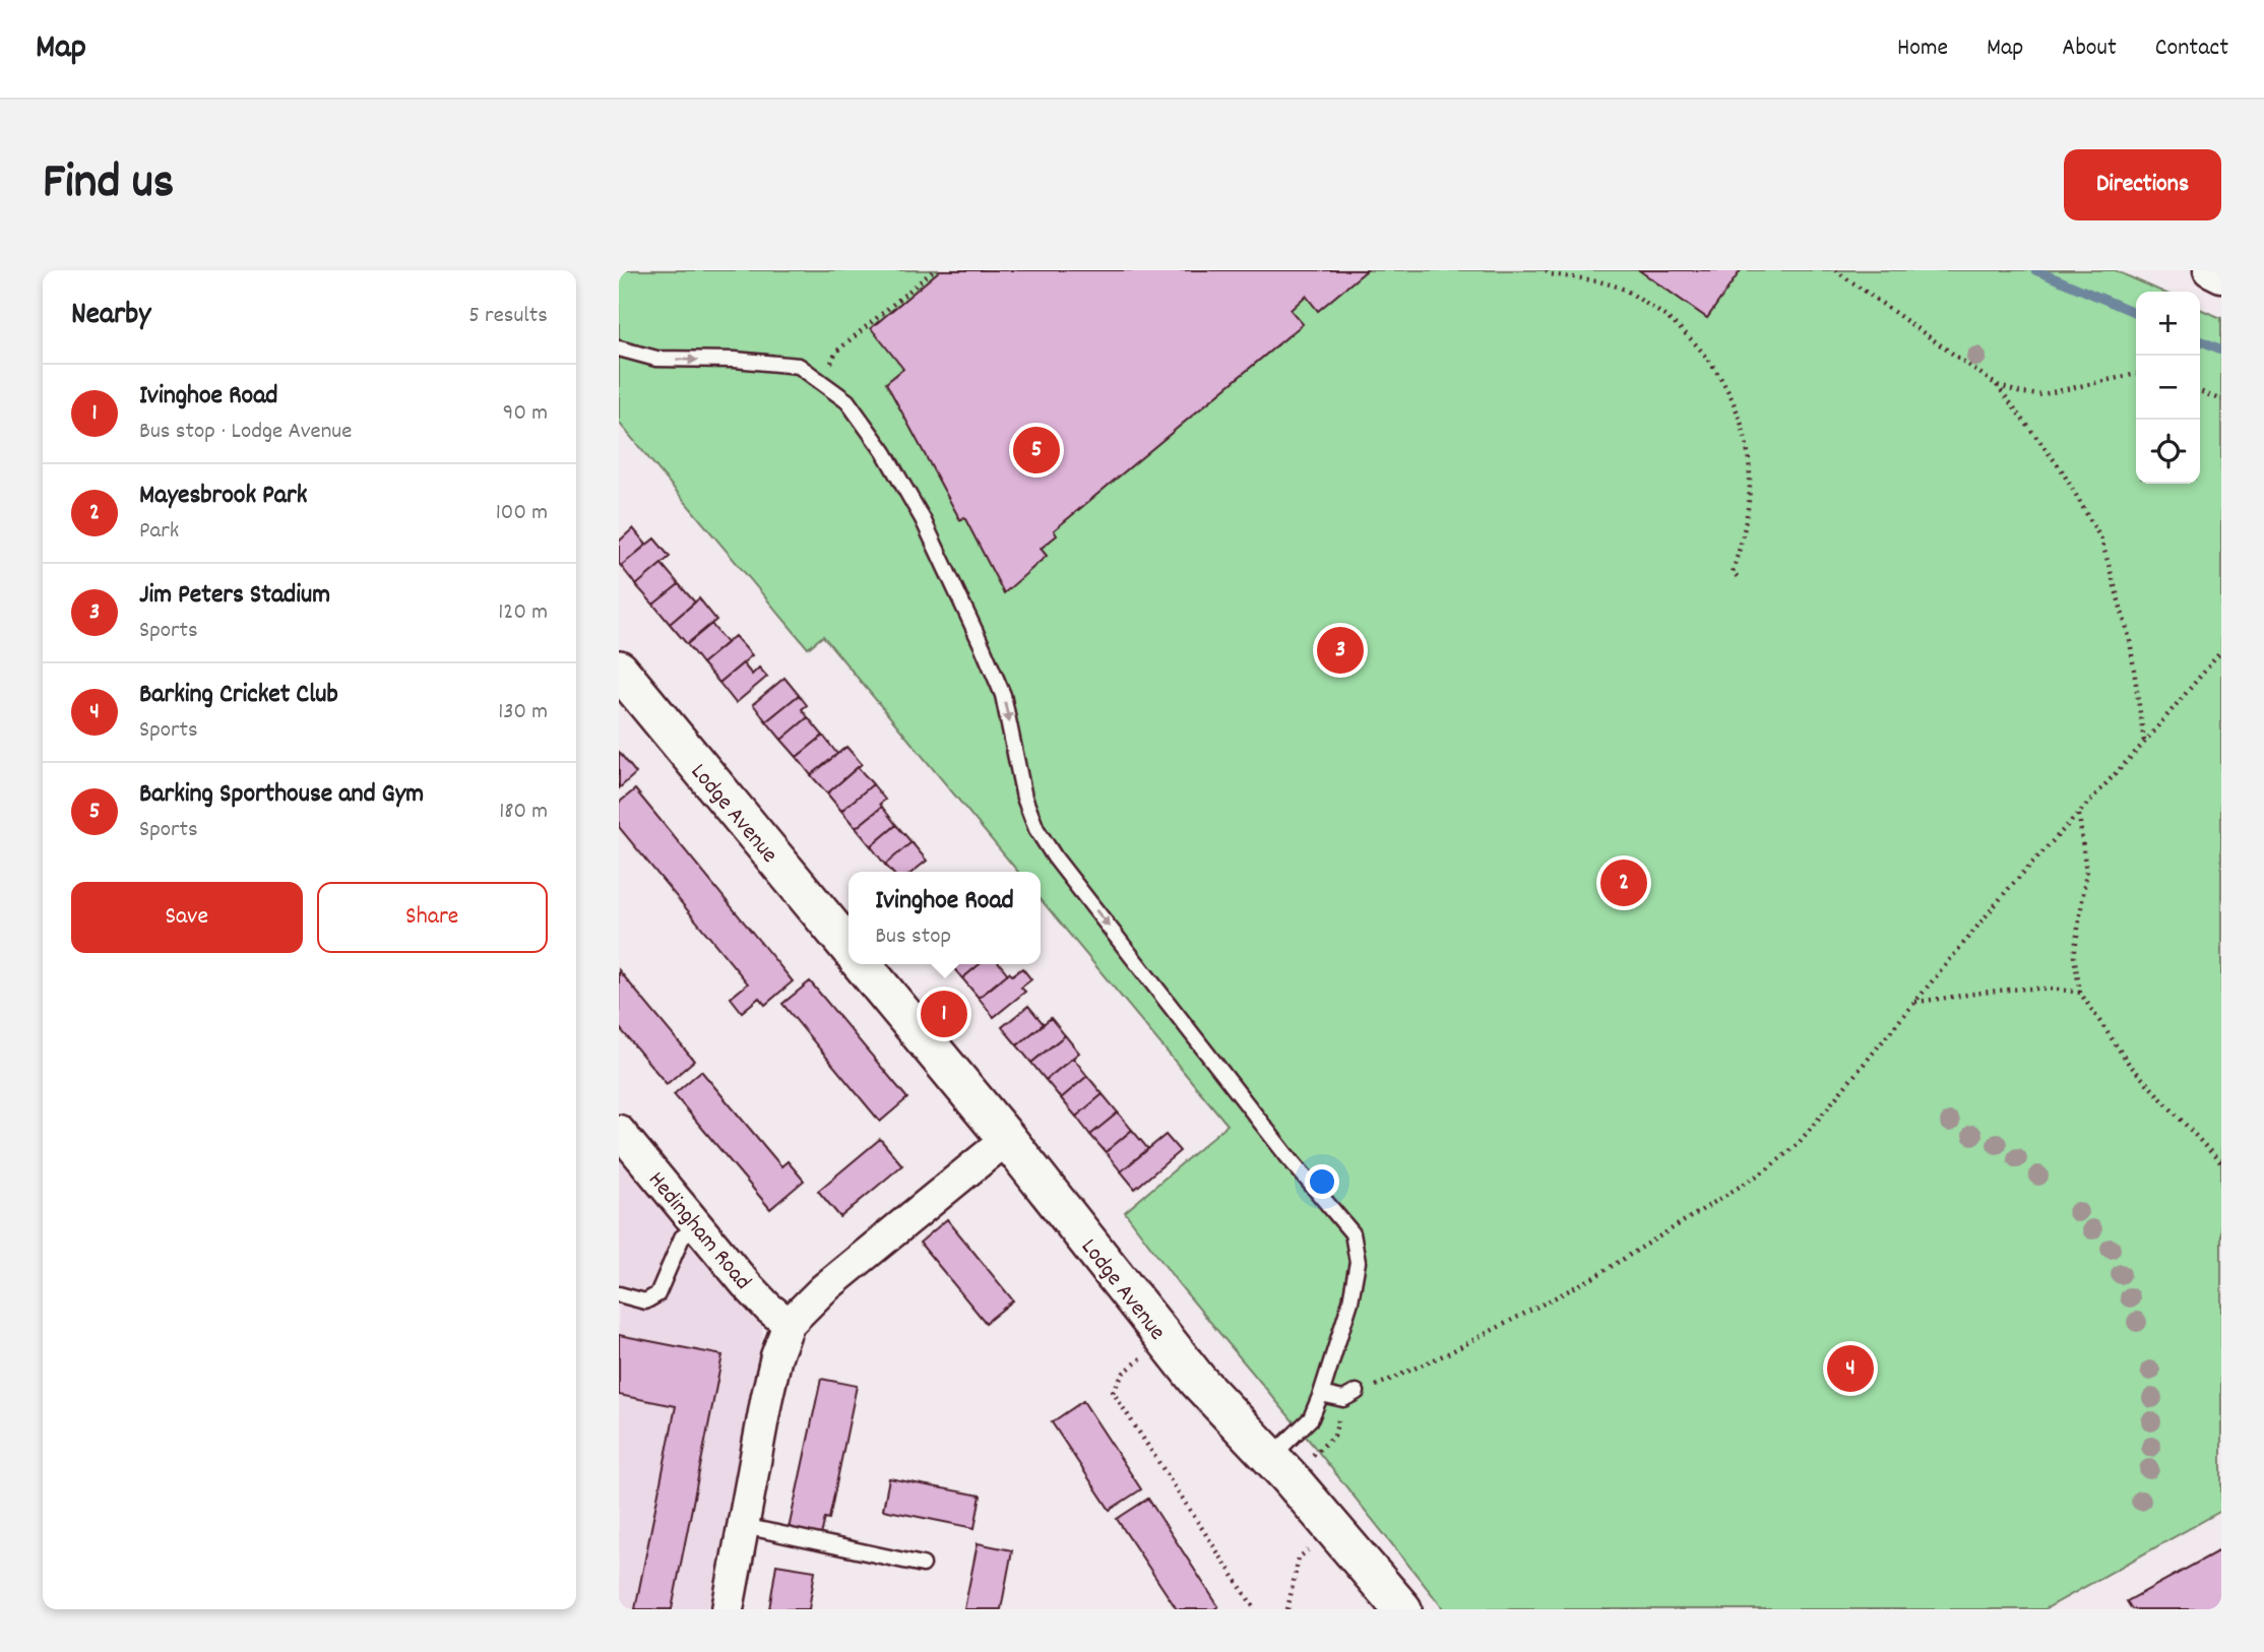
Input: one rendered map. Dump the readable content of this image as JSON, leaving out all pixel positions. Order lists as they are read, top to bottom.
{
  "streets": {
    "street": ["Lodge Avenue", "Hedingham Road"]
  },
  "page": {
    "header": "Map",
    "nav": [
      "Home",
      "Map",
      "About",
      "Contact"
    ],
    "title": "Find us",
    "buttons": [
      "Directions",
      ["Save", "Share"]
    ],
    "heading": ["Nearby", "5 results"],
    "map_buttons": ["+", "−"],
    "list": [
      {
        "mark": "1",
        "name": "Ivinghoe Road",
        "note": "Bus stop · Lodge Avenue",
        "value": "90 m"
      },
      {
        "mark": "2",
        "name": "Mayesbrook Park",
        "note": "Park",
        "value": "100 m"
      },
      {
        "mark": "3",
        "name": "Jim Peters Stadium",
        "note": "Sports",
        "value": "120 m"
      },
      {
        "mark": "4",
        "name": "Barking Cricket Club",
        "note": "Sports",
        "value": "130 m"
      },
      {
        "mark": "5",
        "name": "Barking Sporthouse and Gym",
        "note": "Sports",
        "value": "180 m"
      }
    ],
    "pins": [
      "5",
      "3",
      "2",
      "1",
      "4"
    ],
    "popup": ["Ivinghoe Road", "Bus stop"]
  }
}
